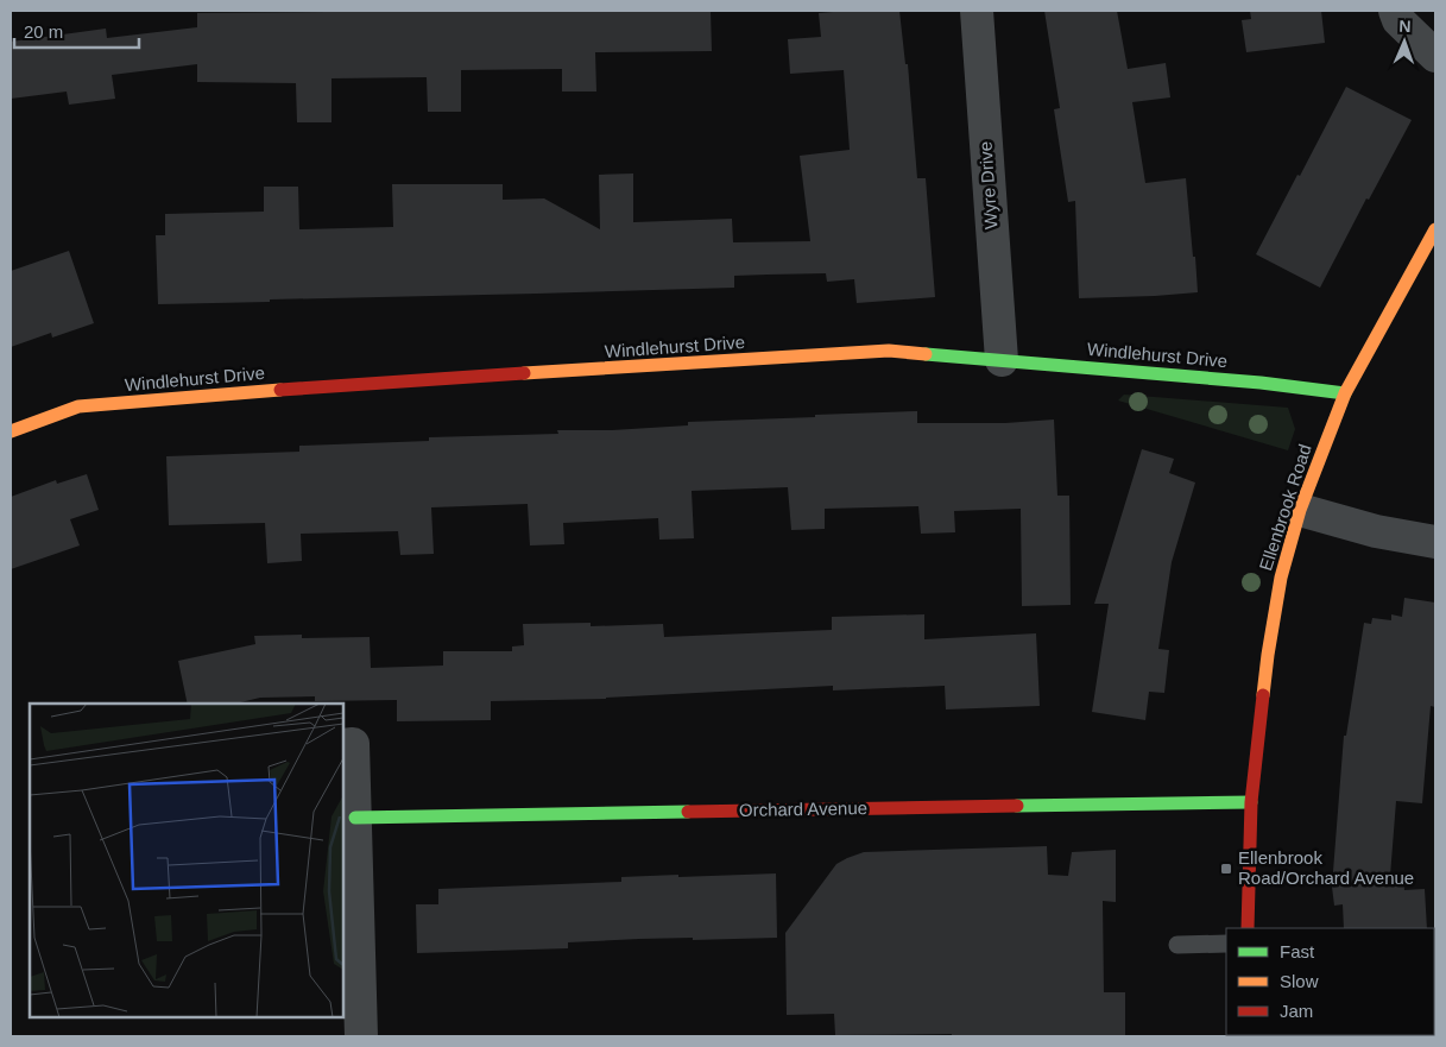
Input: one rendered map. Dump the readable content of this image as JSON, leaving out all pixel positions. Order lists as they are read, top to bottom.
{
  "streets": {
    "street": [
      "Wyre Drive",
      "Windlehurst Drive",
      "Ellenbrook Road",
      "Orchard Avenue"
    ]
  },
  "crossings": [
    ["Wyre Drive", "Windlehurst Drive"],
    ["Windlehurst Drive", "Ellenbrook Road"],
    ["Ellenbrook Road", "Orchard Avenue"]
  ],
  "places": {
    "transit": ["Ellenbrook Road/Orchard Avenue"]
  },
  "legend": ["Fast", "Slow", "Jam"],
  "scale_bar": "20 m",
  "north": "top"
}
